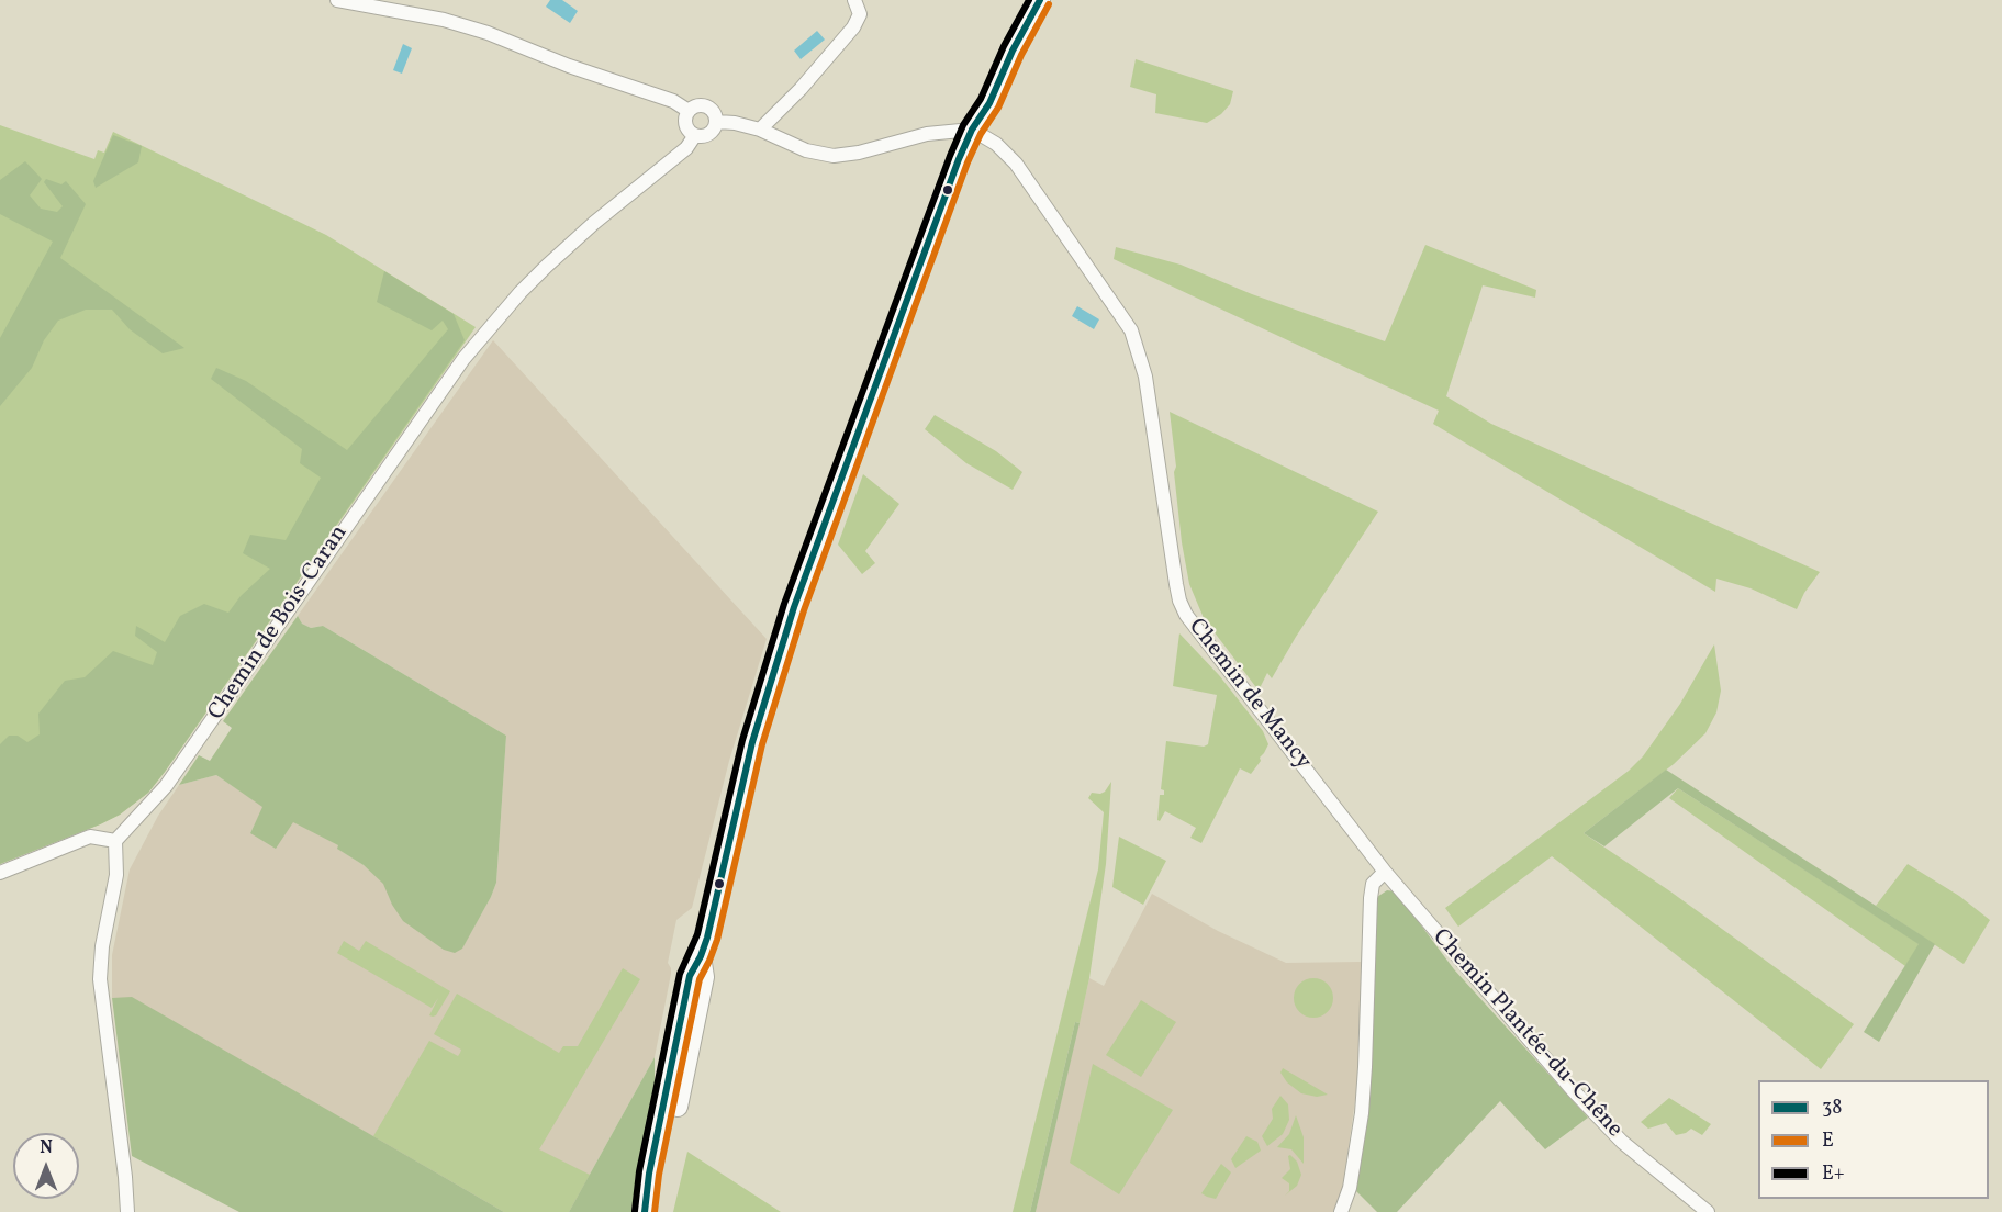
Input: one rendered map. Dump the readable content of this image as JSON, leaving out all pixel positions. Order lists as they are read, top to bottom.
{
  "streets": {
    "street": ["Chemin de Bois-Caran", "Chemin de Mancy", "Chemin Plantée-du-Chêne"]
  },
  "crossings": [
    ["Chemin de Mancy", "Chemin Plantée-du-Chêne"]
  ],
  "lines": ["transit line 38", "transit line E+", "transit line E"],
  "legend": ["38", "E", "E+"],
  "north": "top"
}
